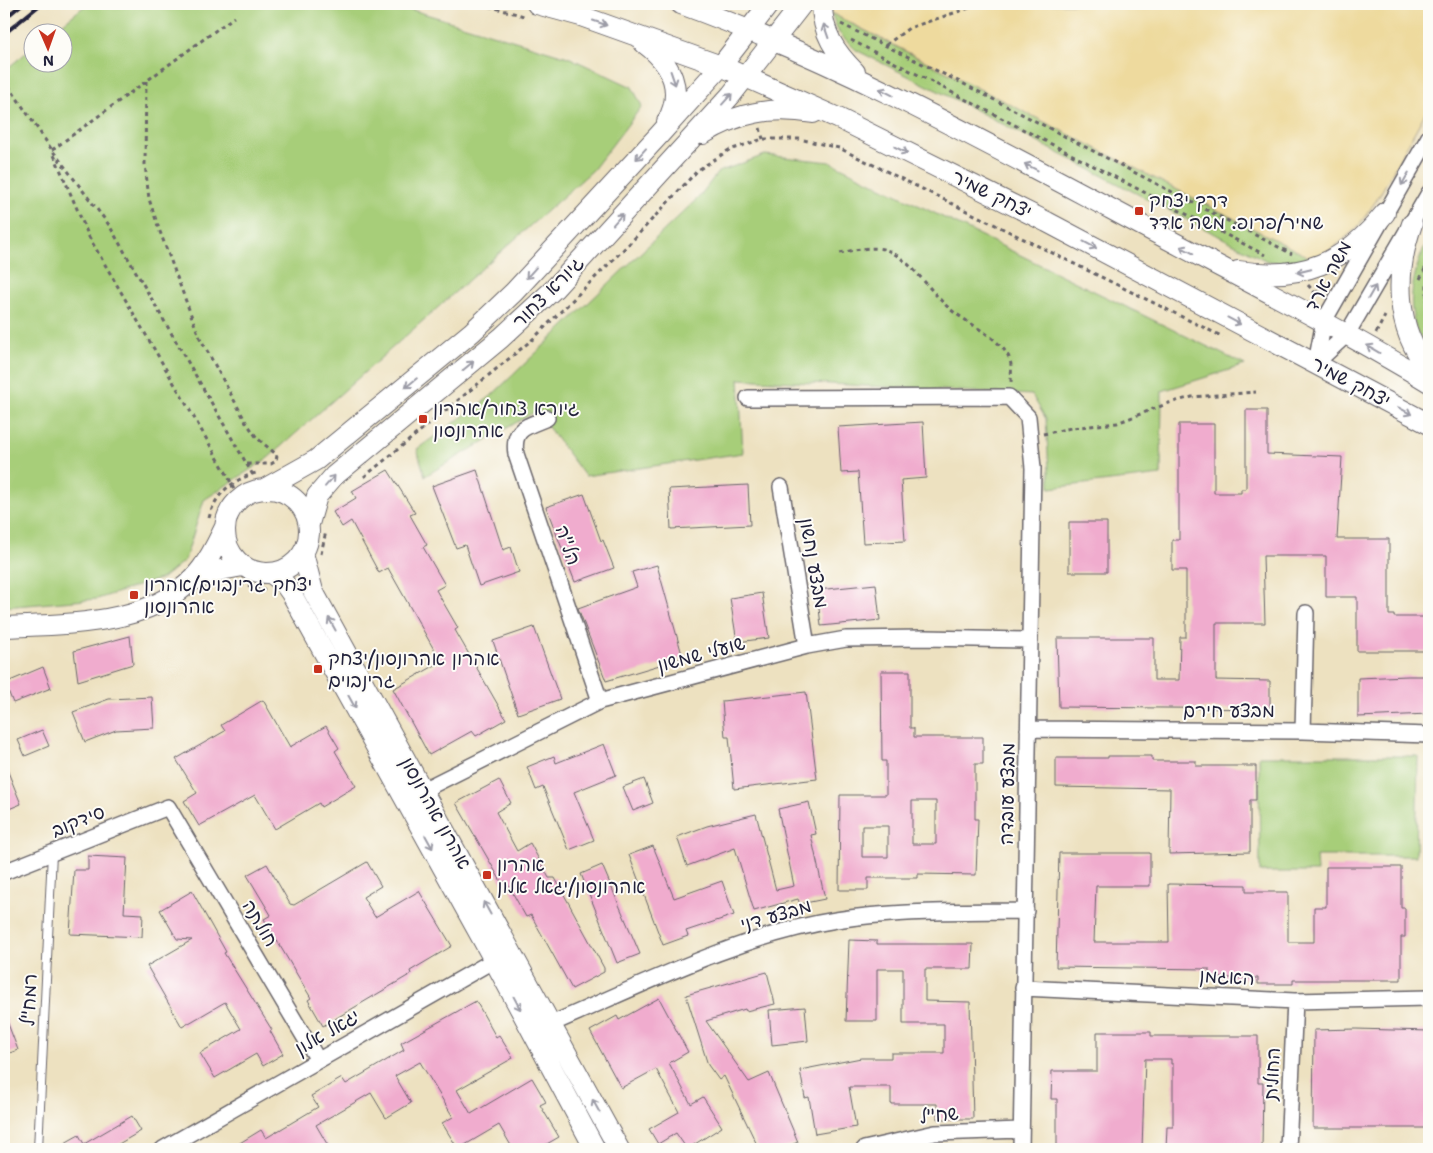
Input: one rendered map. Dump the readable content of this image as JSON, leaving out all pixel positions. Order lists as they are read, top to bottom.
{
  "streets": {
    "street": [
      "יצחק שמיר",
      "משה ארד",
      "גיורא צחור",
      "הל\"ה",
      "מבצע נחשון",
      "שועלי שמשון",
      "מבצע חירם",
      "מבצע עובדה",
      "אהרון אהרונסון",
      "סידקוב",
      "מבצע דני",
      "חולתה",
      "האגמן",
      "יגאל אלון",
      "החולית",
      "שח\"ל"
    ],
    "lane": ["רמח\"ל"]
  },
  "crossings": [
    ["יצחק שמיר", "משה ארד"],
    ["יצחק שמיר", "גיורא צחור"],
    ["גיורא צחור", "אהרון אהרונסון"],
    ["הל\"ה", "שועלי שמשון"],
    ["מבצע נחשון", "שועלי שמשון"],
    ["שועלי שמשון", "מבצע עובדה"],
    ["שועלי שמשון", "אהרון אהרונסון"],
    ["מבצע חירם", "מבצע עובדה"],
    ["מבצע עובדה", "מבצע דני"],
    ["מבצע עובדה", "האגמן"],
    ["מבצע עובדה", "שח\"ל"],
    ["אהרון אהרונסון", "מבצע דני"],
    ["אהרון אהרונסון", "יגאל אלון"],
    ["סידקוב", "חולתה"],
    ["סידקוב", "רמח\"ל"],
    ["חולתה", "יגאל אלון"],
    ["האגמן", "החולית"]
  ],
  "places": {
    "transit": [
      "דרך יצחק שמיר/פרופ. משה אדד",
      "גיורא צחור/אהרון אהרונסון",
      "יצחק גרינבוים/אהרון אהרונסון",
      "אהרון אהרונסון/יצחק גרינבוים",
      "אהרון אהרונסון/יגאל אלון"
    ]
  },
  "north": "bottom"
}
